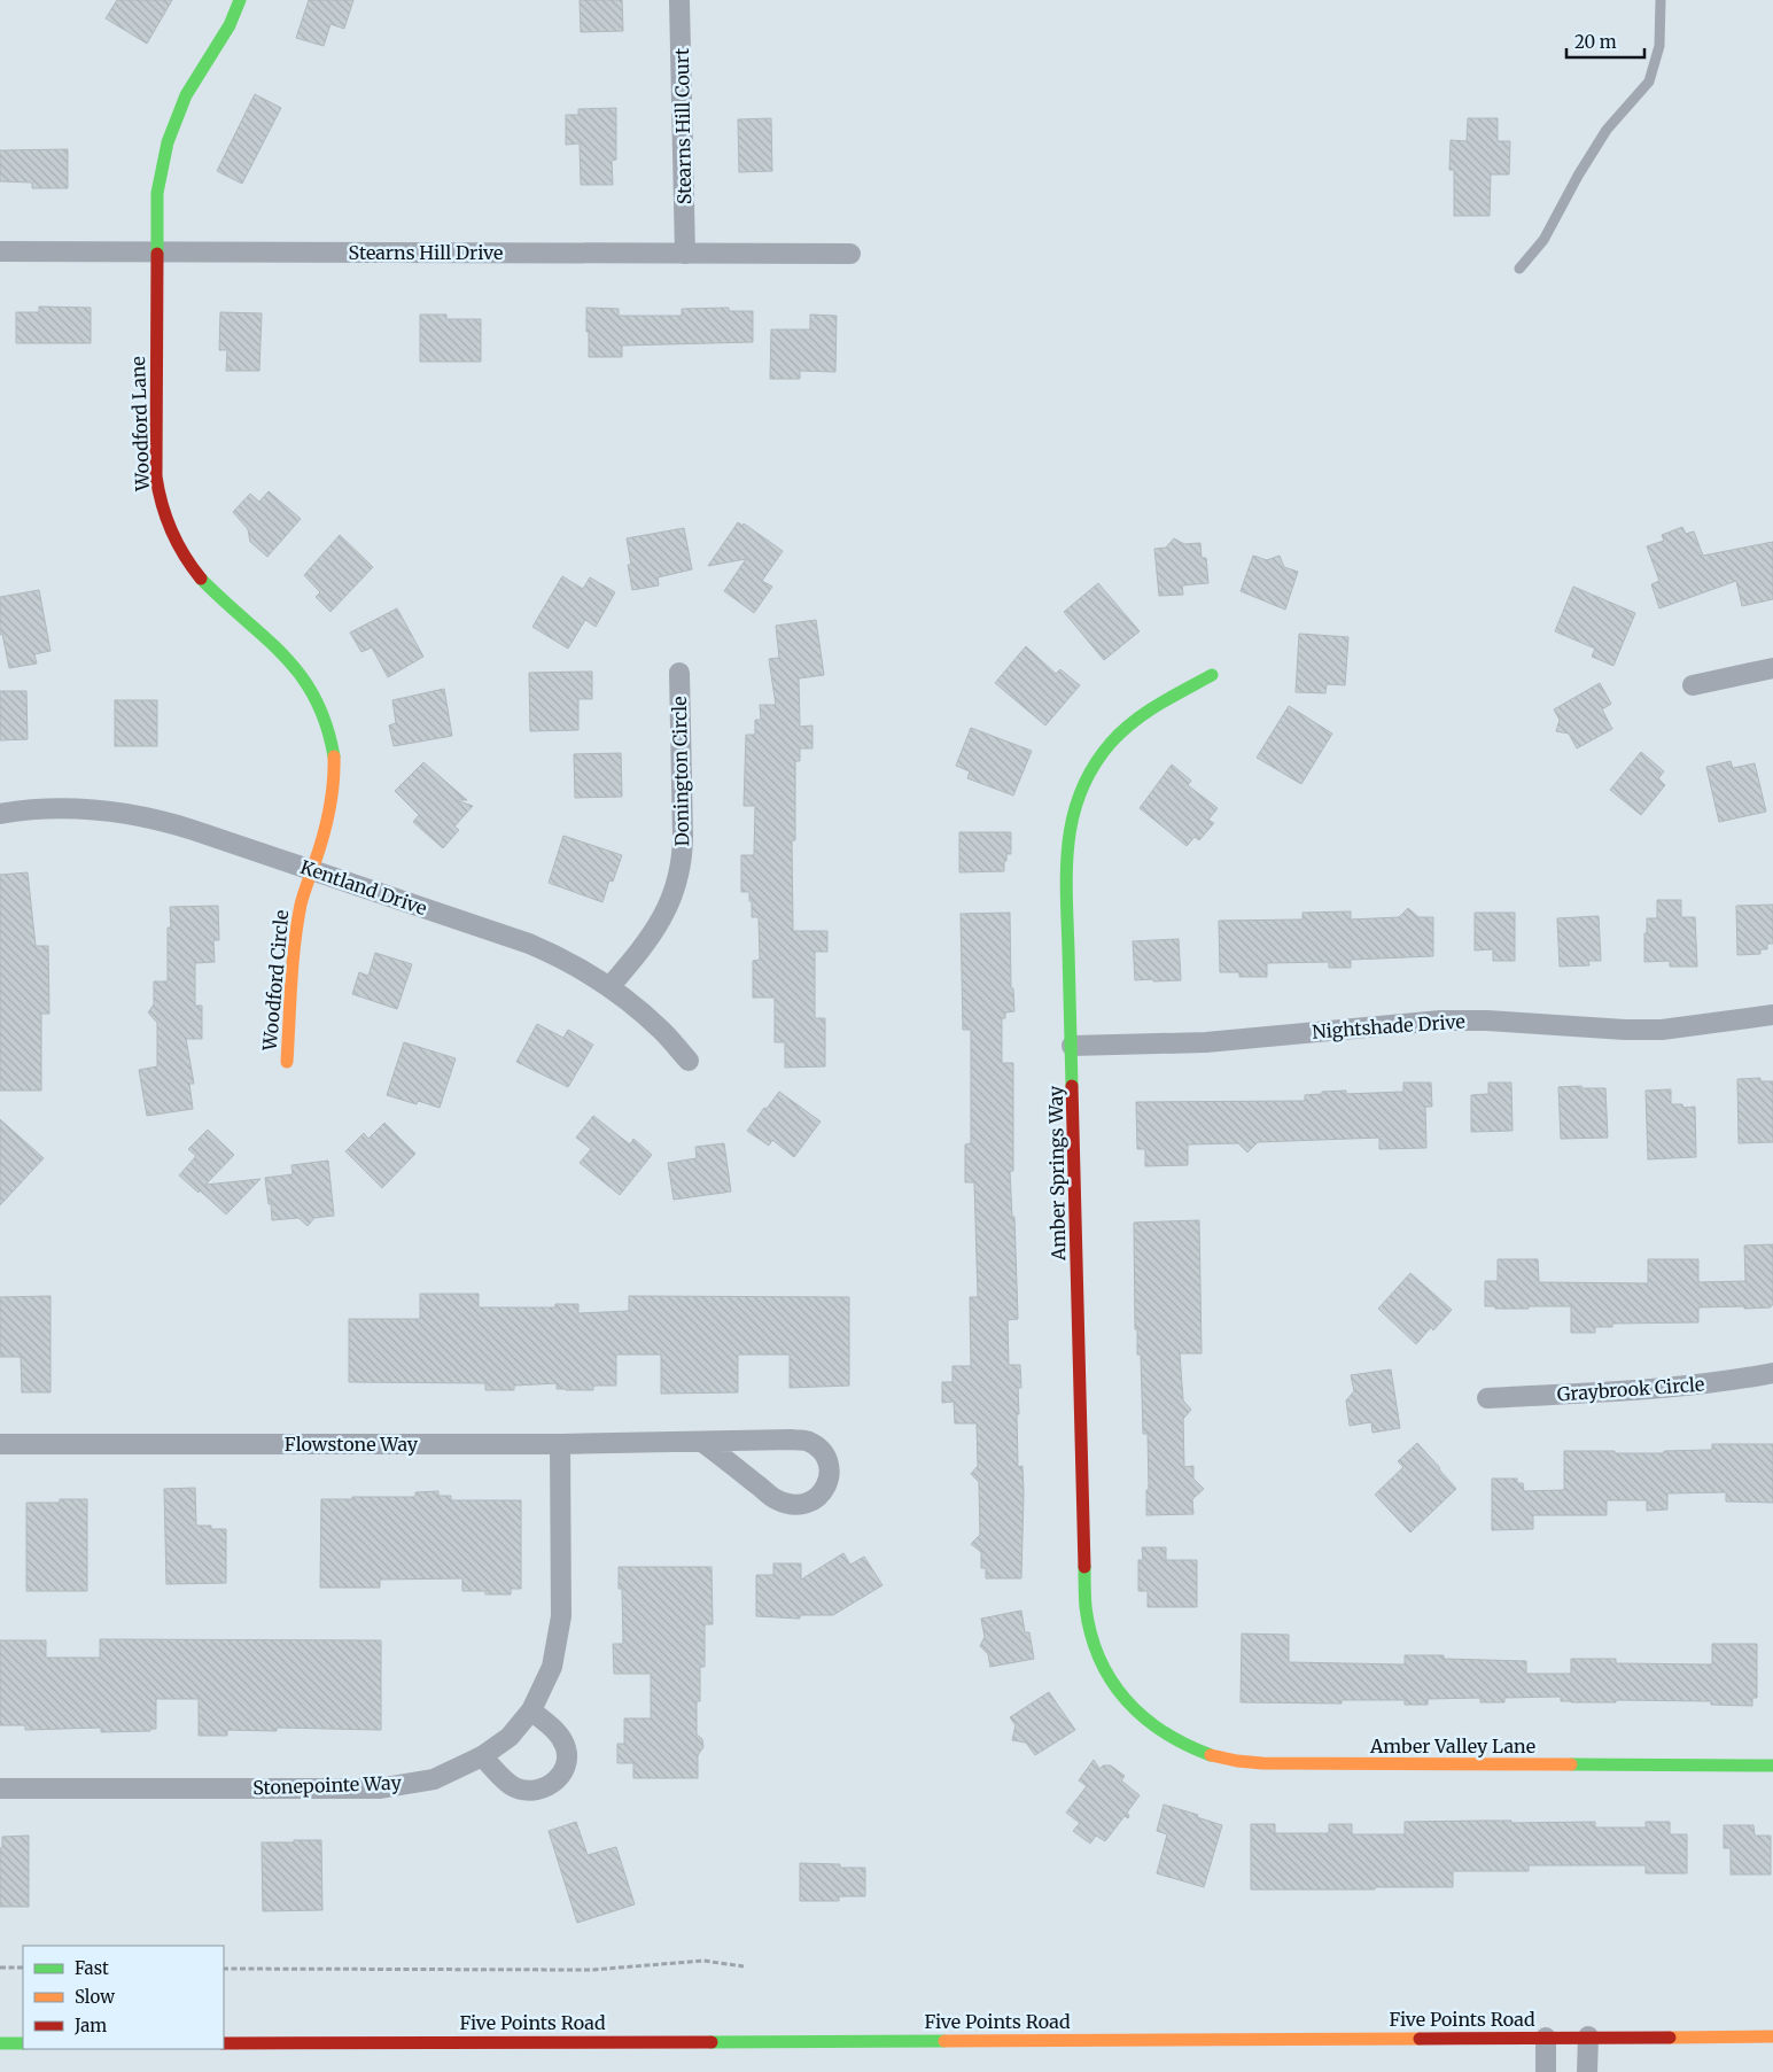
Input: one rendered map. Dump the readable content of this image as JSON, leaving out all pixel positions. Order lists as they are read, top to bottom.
{
  "streets": {
    "street": [
      "Stearns Hill Court",
      "Stearns Hill Drive",
      "Woodford Lane",
      "Donington Circle",
      "Kentland Drive",
      "Woodford Circle",
      "Nightshade Drive",
      "Amber Springs Way",
      "Graybrook Circle",
      "Flowstone Way",
      "Amber Valley Lane",
      "Stonepointe Way",
      "Five Points Road"
    ]
  },
  "crossings": [
    ["Stearns Hill Court", "Stearns Hill Drive"],
    ["Stearns Hill Drive", "Woodford Lane"],
    ["Woodford Lane", "Kentland Drive"],
    ["Woodford Lane", "Woodford Circle"],
    ["Donington Circle", "Kentland Drive"],
    ["Kentland Drive", "Woodford Circle"],
    ["Nightshade Drive", "Amber Springs Way"],
    ["Amber Springs Way", "Amber Valley Lane"],
    ["Flowstone Way", "Stonepointe Way"]
  ],
  "legend": ["Fast", "Slow", "Jam"],
  "scale_bar": "20 m"
}
